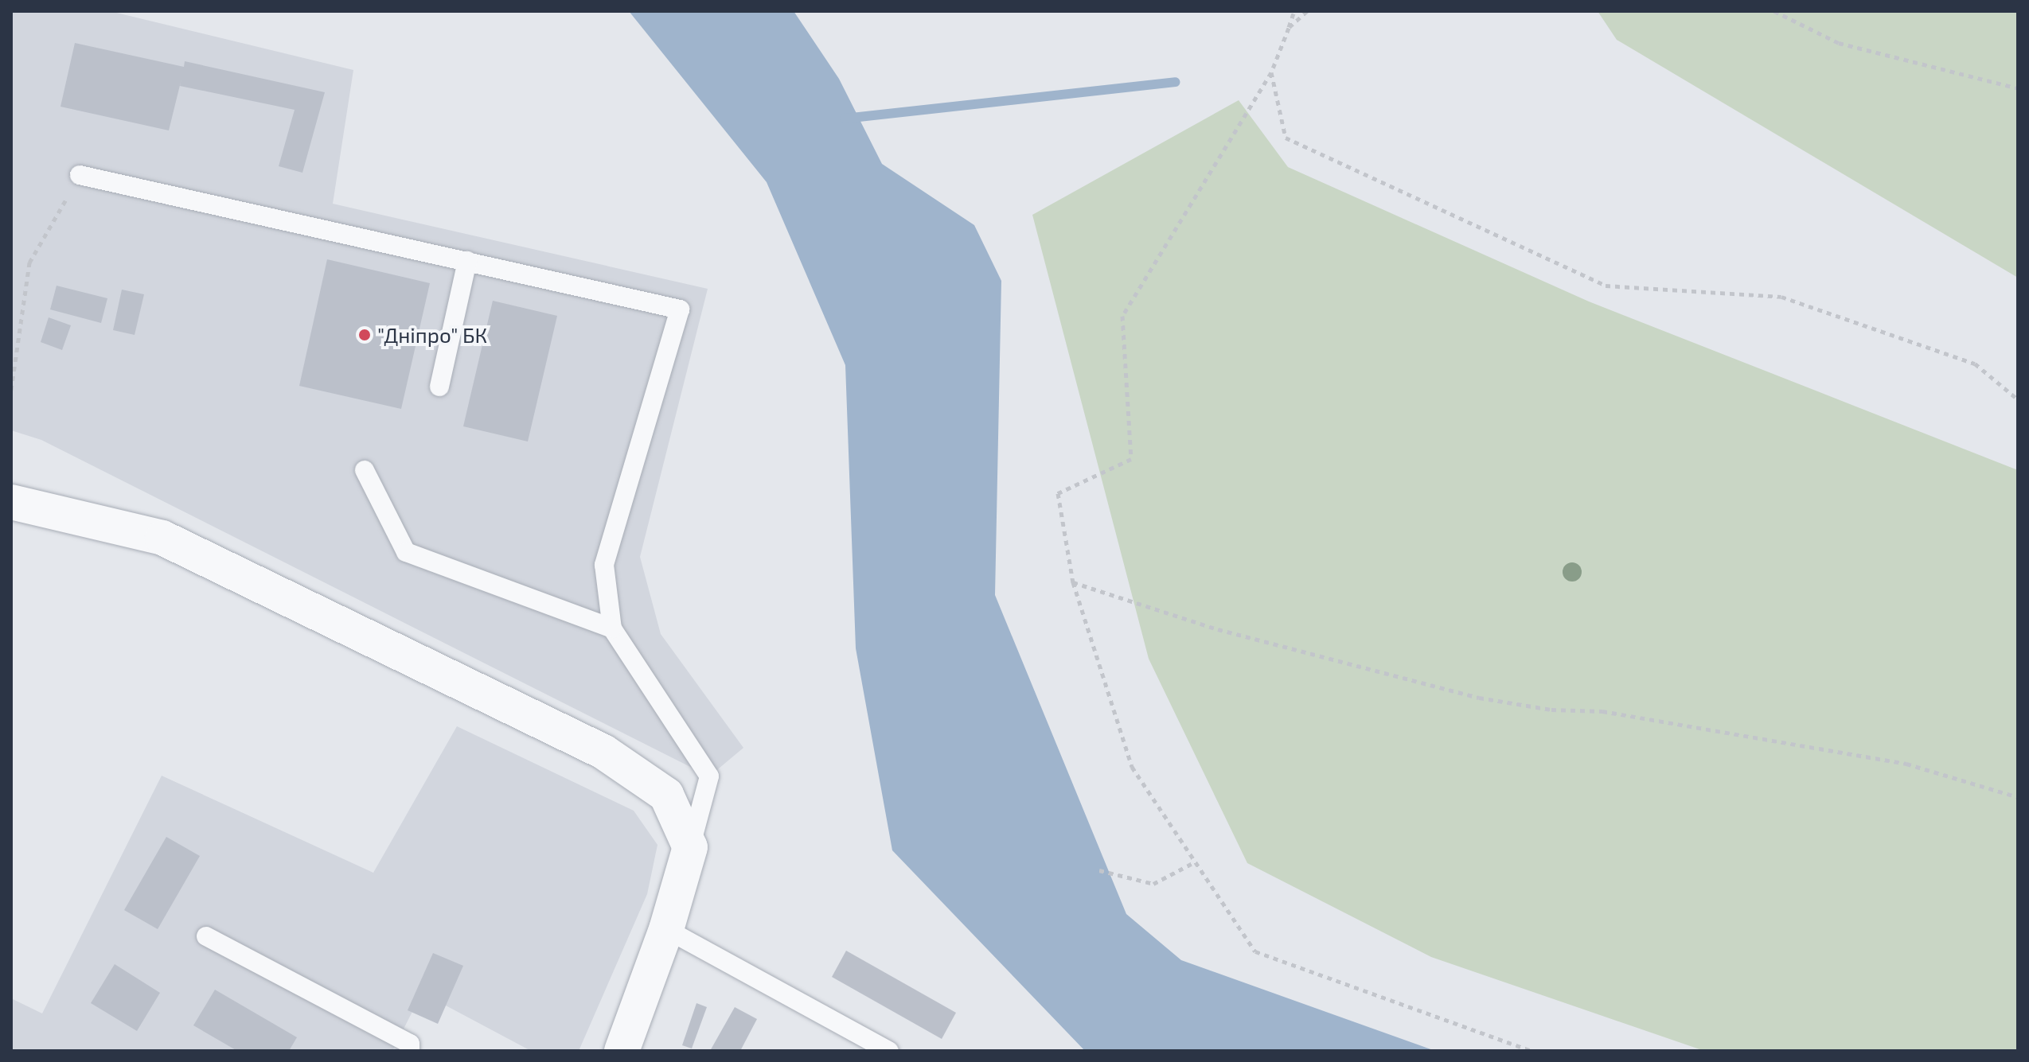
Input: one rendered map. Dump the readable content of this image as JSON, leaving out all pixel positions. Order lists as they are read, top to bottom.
{
  "places": ["\"Дніпро\" БК"]
}
